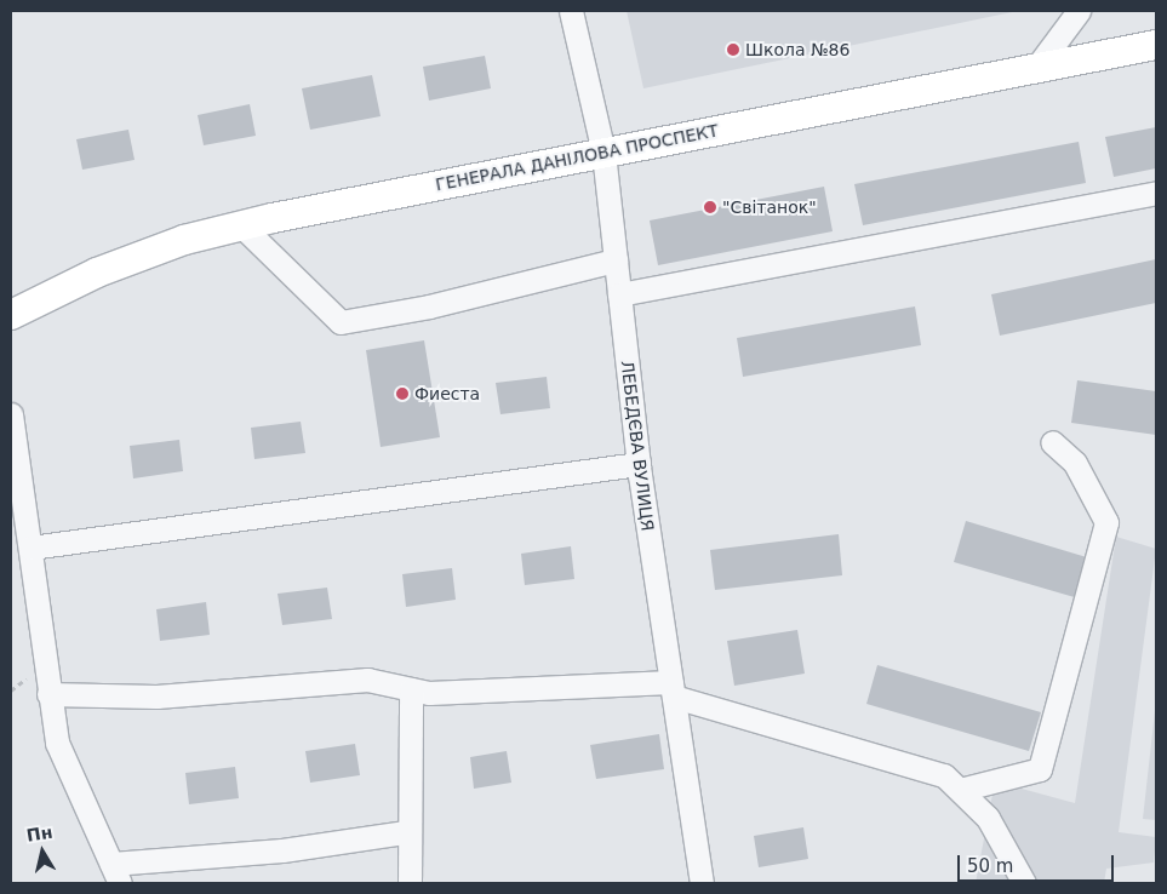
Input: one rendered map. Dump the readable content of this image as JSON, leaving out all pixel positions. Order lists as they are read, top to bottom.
{
  "streets": {
    "main road": ["ГЕНЕРАЛА ДАНІЛОВА ПРОСПЕКТ"],
    "street": ["ЛЕБЕДЄВА ВУЛИЦЯ"]
  },
  "crossings": [
    ["ГЕНЕРАЛА ДАНІЛОВА ПРОСПЕКТ", "ЛЕБЕДЄВА ВУЛИЦЯ"]
  ],
  "places": ["Школа №86", "\"Світанок\"", "Фиеста"],
  "scale_bar": "50 m",
  "north": "top"
}
